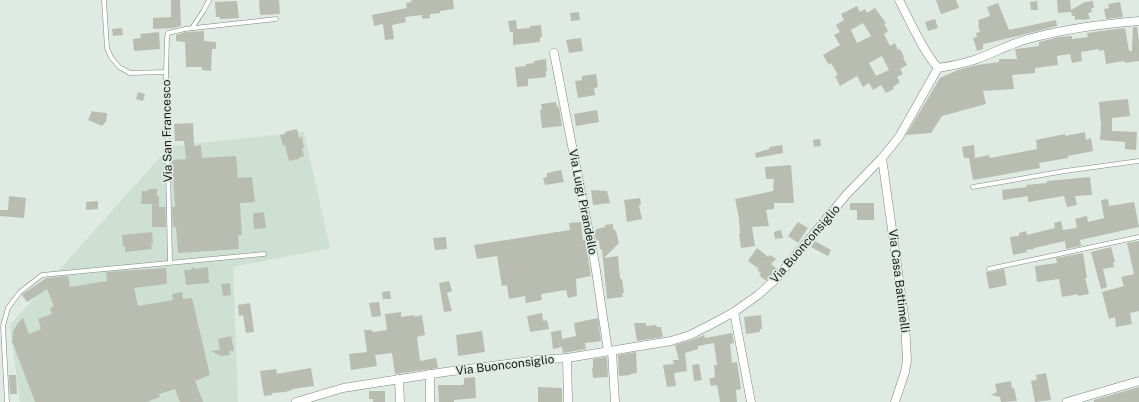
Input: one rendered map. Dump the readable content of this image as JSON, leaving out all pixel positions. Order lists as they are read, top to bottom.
{
  "streets": {
    "street": ["Via Luigi Pirandello", "Via Buonconsiglio", "Via Casa Battimelli"],
    "lane": ["Via San Francesco"]
  },
  "crossings": [
    ["Via Luigi Pirandello", "Via Buonconsiglio"],
    ["Via Buonconsiglio", "Via Casa Battimelli"]
  ]
}
